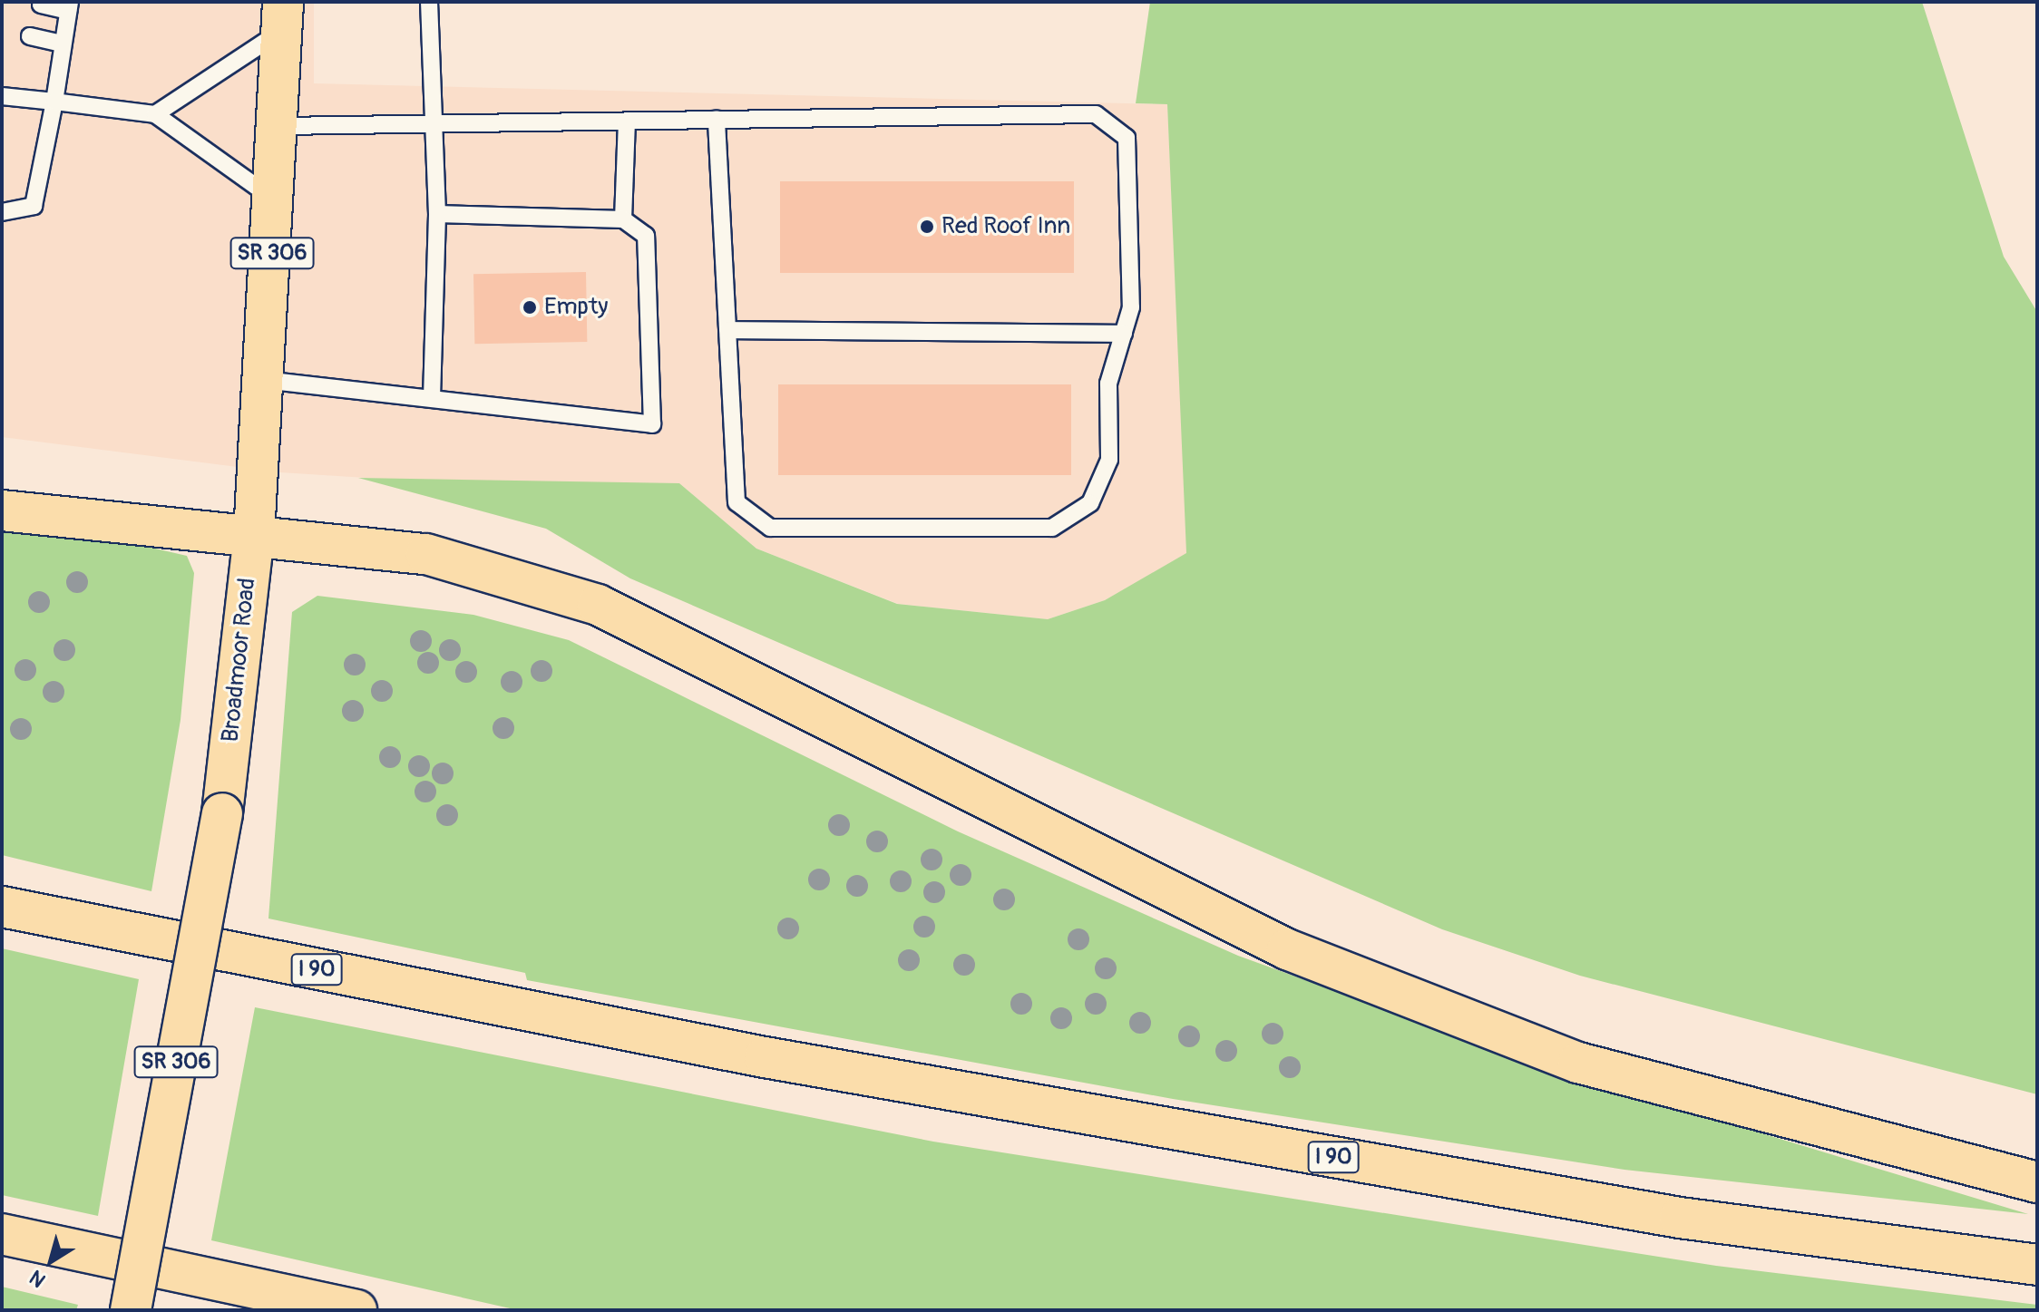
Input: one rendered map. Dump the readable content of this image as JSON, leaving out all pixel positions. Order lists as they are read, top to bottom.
{
  "streets": {
    "main road": ["SR 306", "Broadmoor Road", "I 90"]
  },
  "places": ["Red Roof Inn", "Empty"],
  "north": "bottom left"
}
